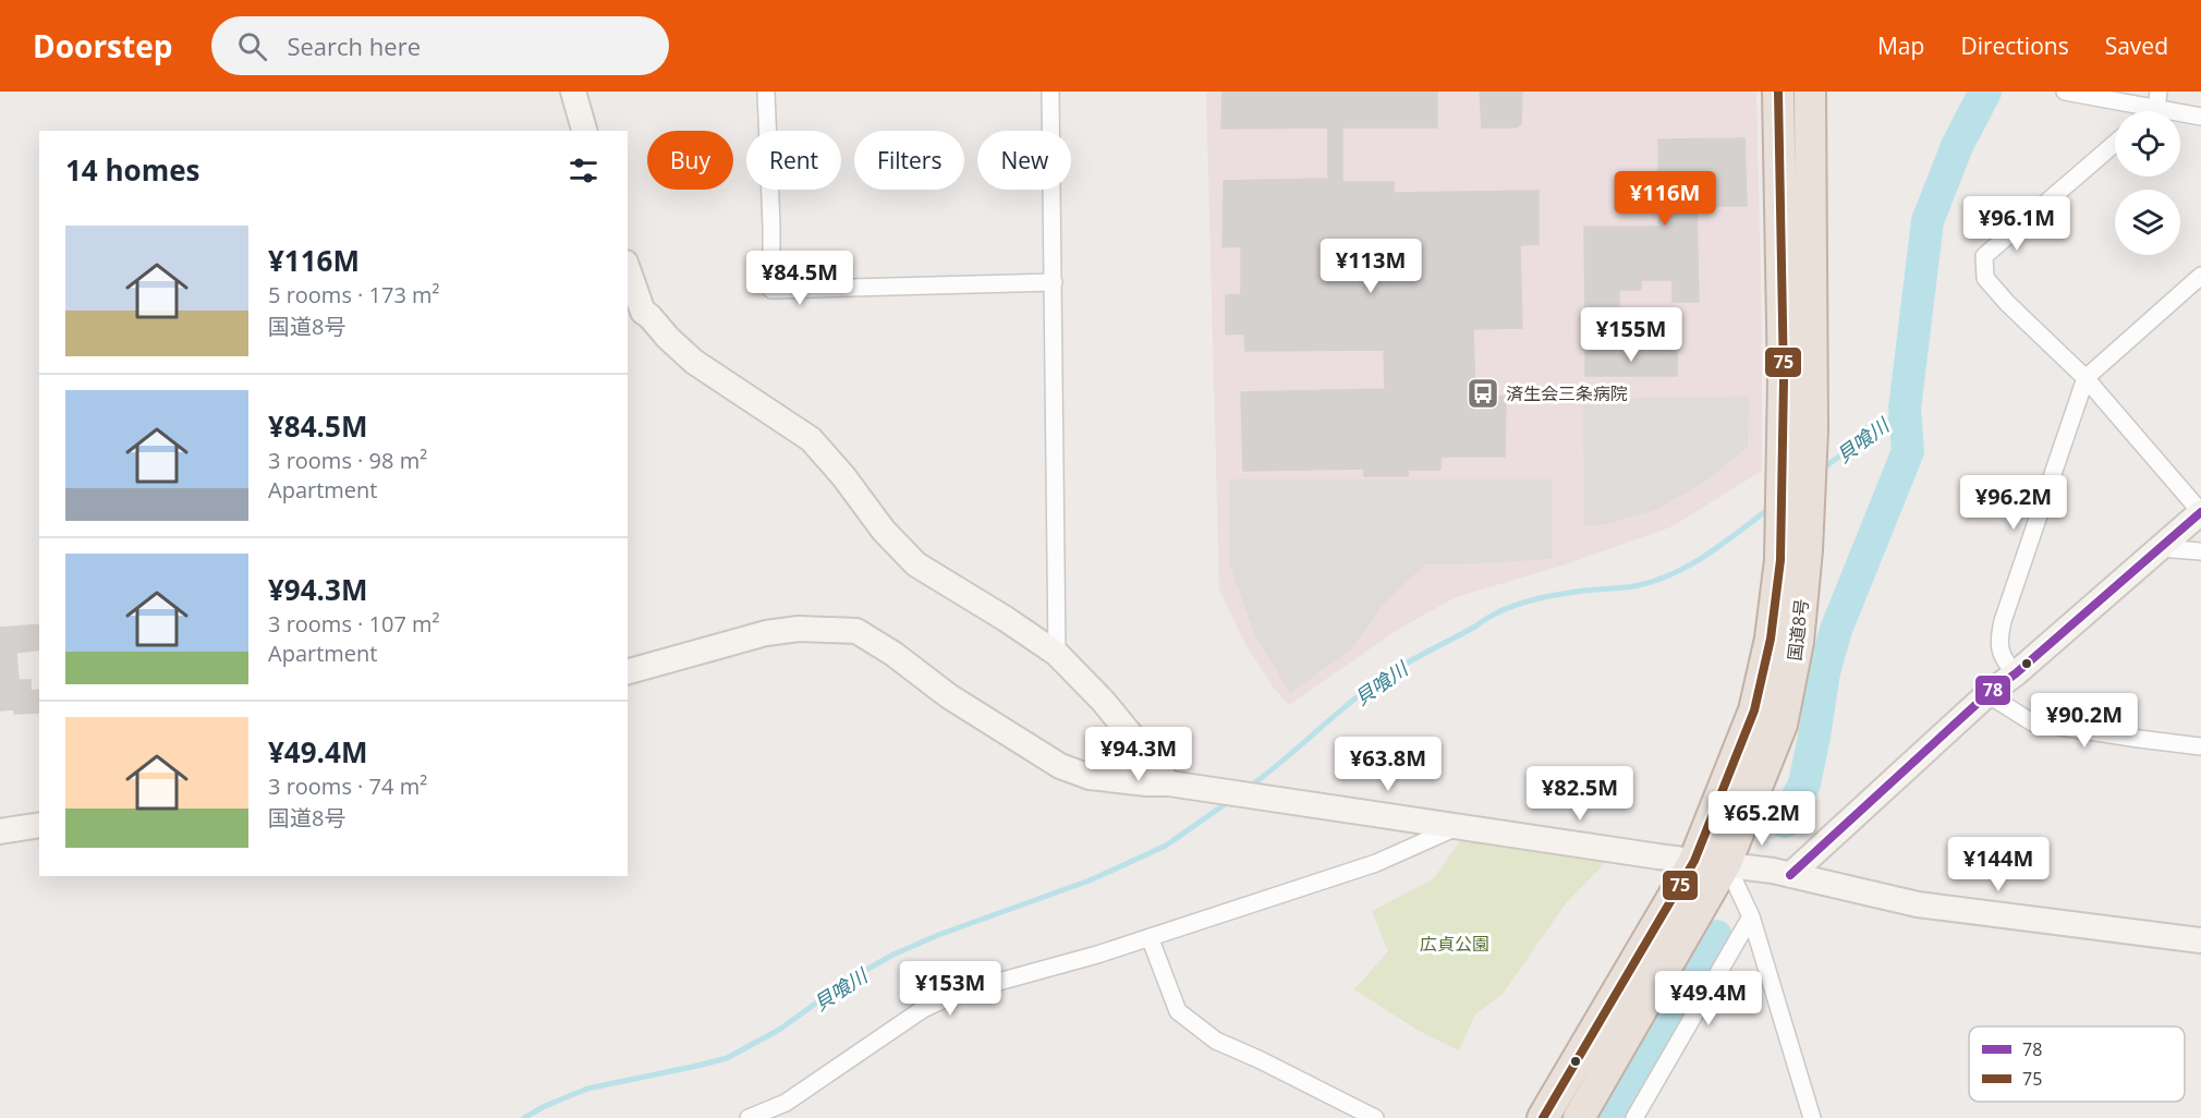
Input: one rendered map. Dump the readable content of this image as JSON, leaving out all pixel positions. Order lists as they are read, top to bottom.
{
  "streets": {
    "highway": ["国道8号"]
  },
  "water": ["貝喰川"],
  "parks": ["広貞公園"],
  "places": {
    "bus stop": ["済生会三条病院"]
  },
  "lines": ["transit line 75", "transit line 78"],
  "legend": ["78", "75"],
  "page": {
    "header": "Doorstep",
    "search": "Search here",
    "nav": ["Map", "Directions", "Saved"],
    "chip": [
      "Buy",
      "Rent",
      "Filters",
      "New"
    ],
    "heading": "14 homes",
    "price": [
      "¥116M",
      "¥96.1M",
      "¥113M",
      "¥84.5M",
      "¥155M",
      "¥96.2M",
      "¥90.2M",
      "¥94.3M",
      "¥63.8M",
      "¥82.5M",
      "¥65.2M",
      "¥144M",
      "¥153M",
      "¥49.4M"
    ],
    "list": [
      {
        "name": "¥116M",
        "note": "5 rooms · 173 m² · 国道8号"
      },
      {
        "name": "¥84.5M",
        "note": "3 rooms · 98 m² · Apartment"
      },
      {
        "name": "¥94.3M",
        "note": "3 rooms · 107 m² · Apartment"
      },
      {
        "name": "¥49.4M",
        "note": "3 rooms · 74 m² · 国道8号"
      }
    ]
  }
}
